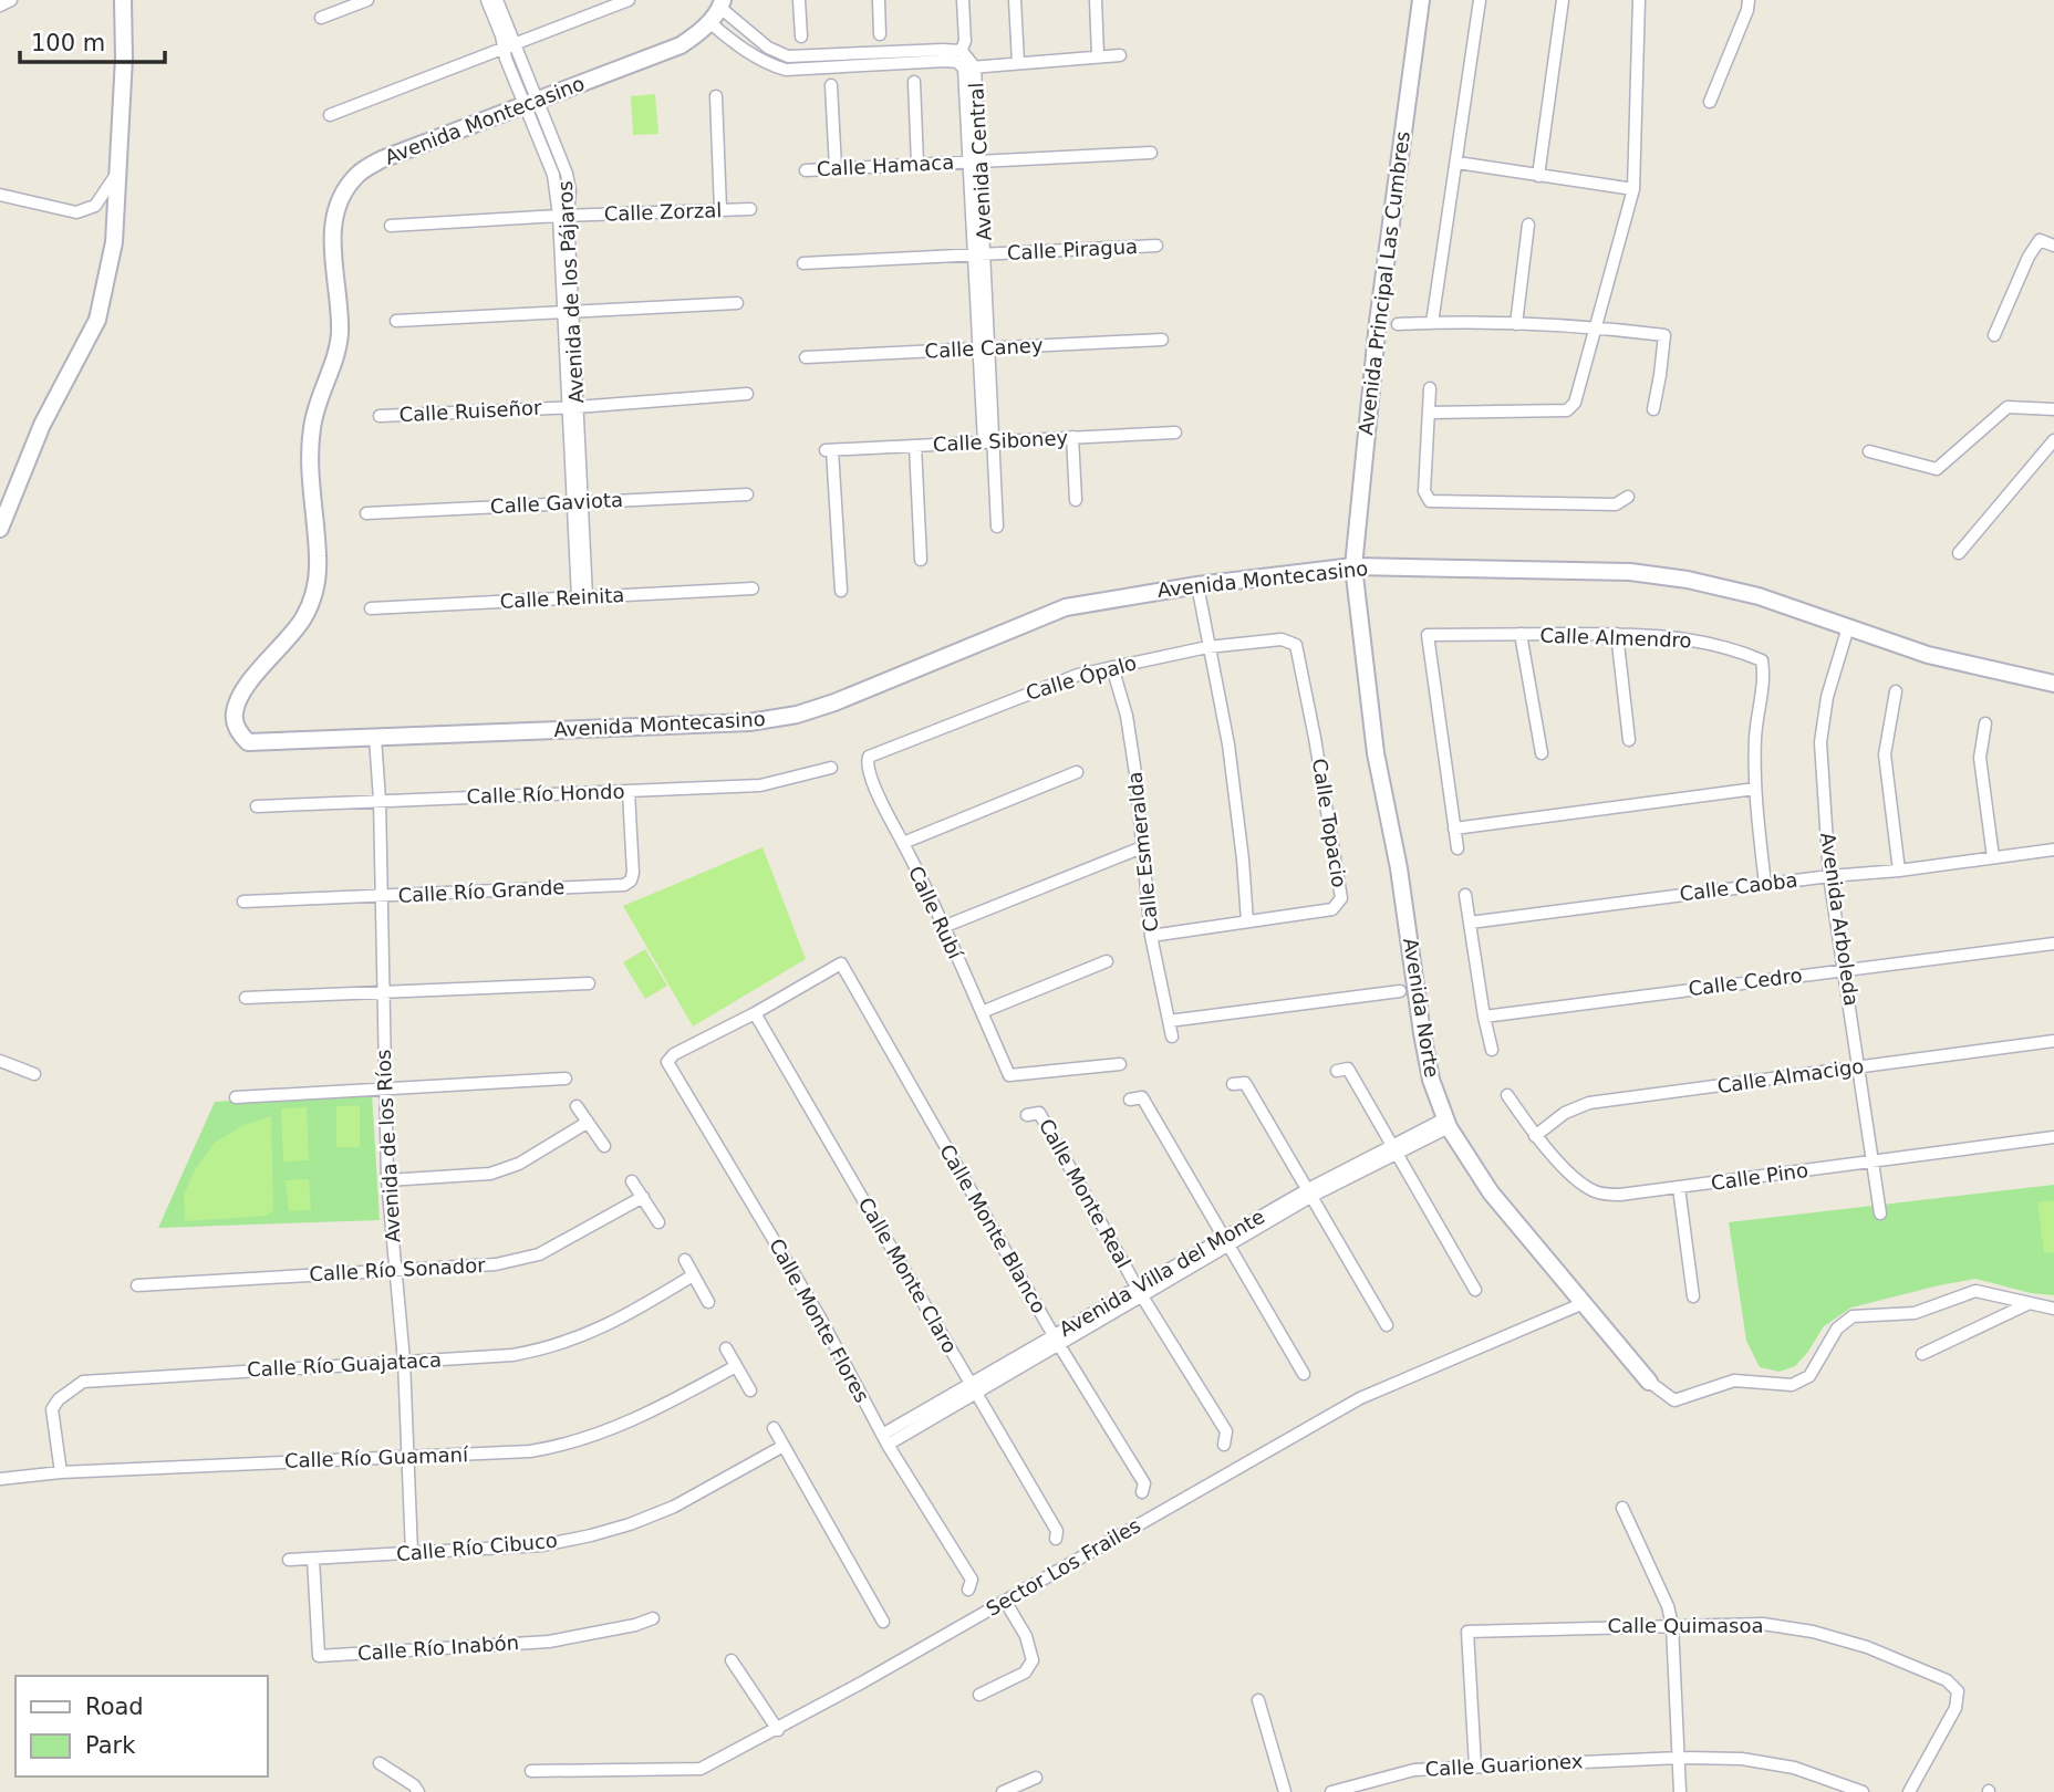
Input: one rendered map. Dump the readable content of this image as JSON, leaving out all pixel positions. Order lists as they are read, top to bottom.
{
  "streets": {
    "street": [
      "Avenida Montecasino",
      "Avenida Central",
      "Calle Hamaca",
      "Calle Zorzal",
      "Calle Piragua",
      "Avenida Principal Las Cumbres",
      "Avenida de los Pájaros",
      "Calle Caney",
      "Calle Ruiseñor",
      "Calle Siboney",
      "Calle Gaviota",
      "Calle Reinita",
      "Calle Almendro",
      "Calle Ópalo",
      "Calle Río Hondo",
      "Calle Topacio",
      "Calle Esmeralda",
      "Calle Caoba",
      "Calle Río Grande",
      "Calle Rubí",
      "Avenida Arboleda",
      "Calle Cedro",
      "Avenida Norte",
      "Calle Almacigo",
      "Avenida de los Ríos",
      "Calle Pino",
      "Calle Monte Real",
      "Calle Monte Blanco",
      "Calle Río Sonador",
      "Avenida Villa del Monte",
      "Calle Monte Claro",
      "Calle Monte Flores",
      "Calle Río Guajataca",
      "Calle Río Guamaní",
      "Calle Río Cibuco",
      "Sector Los Frailes",
      "Calle Quimasoa",
      "Calle Río Inabón",
      "Calle Guarionex"
    ]
  },
  "crossings": [
    ["Avenida Montecasino", "Avenida Central"],
    ["Avenida Montecasino", "Avenida Principal Las Cumbres"],
    ["Avenida Montecasino", "Avenida de los Pájaros"],
    ["Avenida Montecasino", "Avenida Arboleda"],
    ["Avenida Montecasino", "Avenida Norte"],
    ["Avenida Montecasino", "Avenida de los Ríos"],
    ["Avenida Central", "Calle Hamaca"],
    ["Avenida Central", "Calle Piragua"],
    ["Avenida Central", "Calle Caney"],
    ["Avenida Central", "Calle Siboney"],
    ["Calle Zorzal", "Avenida de los Pájaros"],
    ["Avenida Principal Las Cumbres", "Avenida Norte"],
    ["Avenida de los Pájaros", "Calle Ruiseñor"],
    ["Avenida de los Pájaros", "Calle Gaviota"],
    ["Avenida de los Pájaros", "Calle Reinita"],
    ["Calle Almendro", "Calle Caoba"],
    ["Calle Ópalo", "Calle Topacio"],
    ["Calle Ópalo", "Calle Esmeralda"],
    ["Calle Ópalo", "Calle Rubí"],
    ["Calle Río Hondo", "Calle Río Grande"],
    ["Calle Río Hondo", "Avenida de los Ríos"],
    ["Calle Topacio", "Calle Esmeralda"],
    ["Calle Caoba", "Avenida Arboleda"],
    ["Calle Río Grande", "Avenida de los Ríos"],
    ["Avenida Arboleda", "Calle Cedro"],
    ["Avenida Arboleda", "Calle Almacigo"],
    ["Avenida Arboleda", "Calle Pino"],
    ["Avenida Norte", "Avenida Villa del Monte"],
    ["Avenida Norte", "Sector Los Frailes"],
    ["Calle Almacigo", "Calle Pino"],
    ["Avenida de los Ríos", "Calle Río Sonador"],
    ["Avenida de los Ríos", "Calle Río Guajataca"],
    ["Avenida de los Ríos", "Calle Río Guamaní"],
    ["Avenida de los Ríos", "Calle Río Cibuco"],
    ["Calle Monte Real", "Avenida Villa del Monte"],
    ["Calle Monte Blanco", "Avenida Villa del Monte"],
    ["Calle Monte Blanco", "Calle Monte Claro"],
    ["Calle Monte Blanco", "Calle Monte Flores"],
    ["Avenida Villa del Monte", "Calle Monte Claro"],
    ["Avenida Villa del Monte", "Calle Monte Flores"],
    ["Calle Monte Claro", "Calle Monte Flores"],
    ["Calle Río Guajataca", "Calle Río Guamaní"],
    ["Calle Río Cibuco", "Calle Río Inabón"],
    ["Calle Quimasoa", "Calle Guarionex"]
  ],
  "legend": ["Road", "Park"],
  "scale_bar": "100 m"
}
